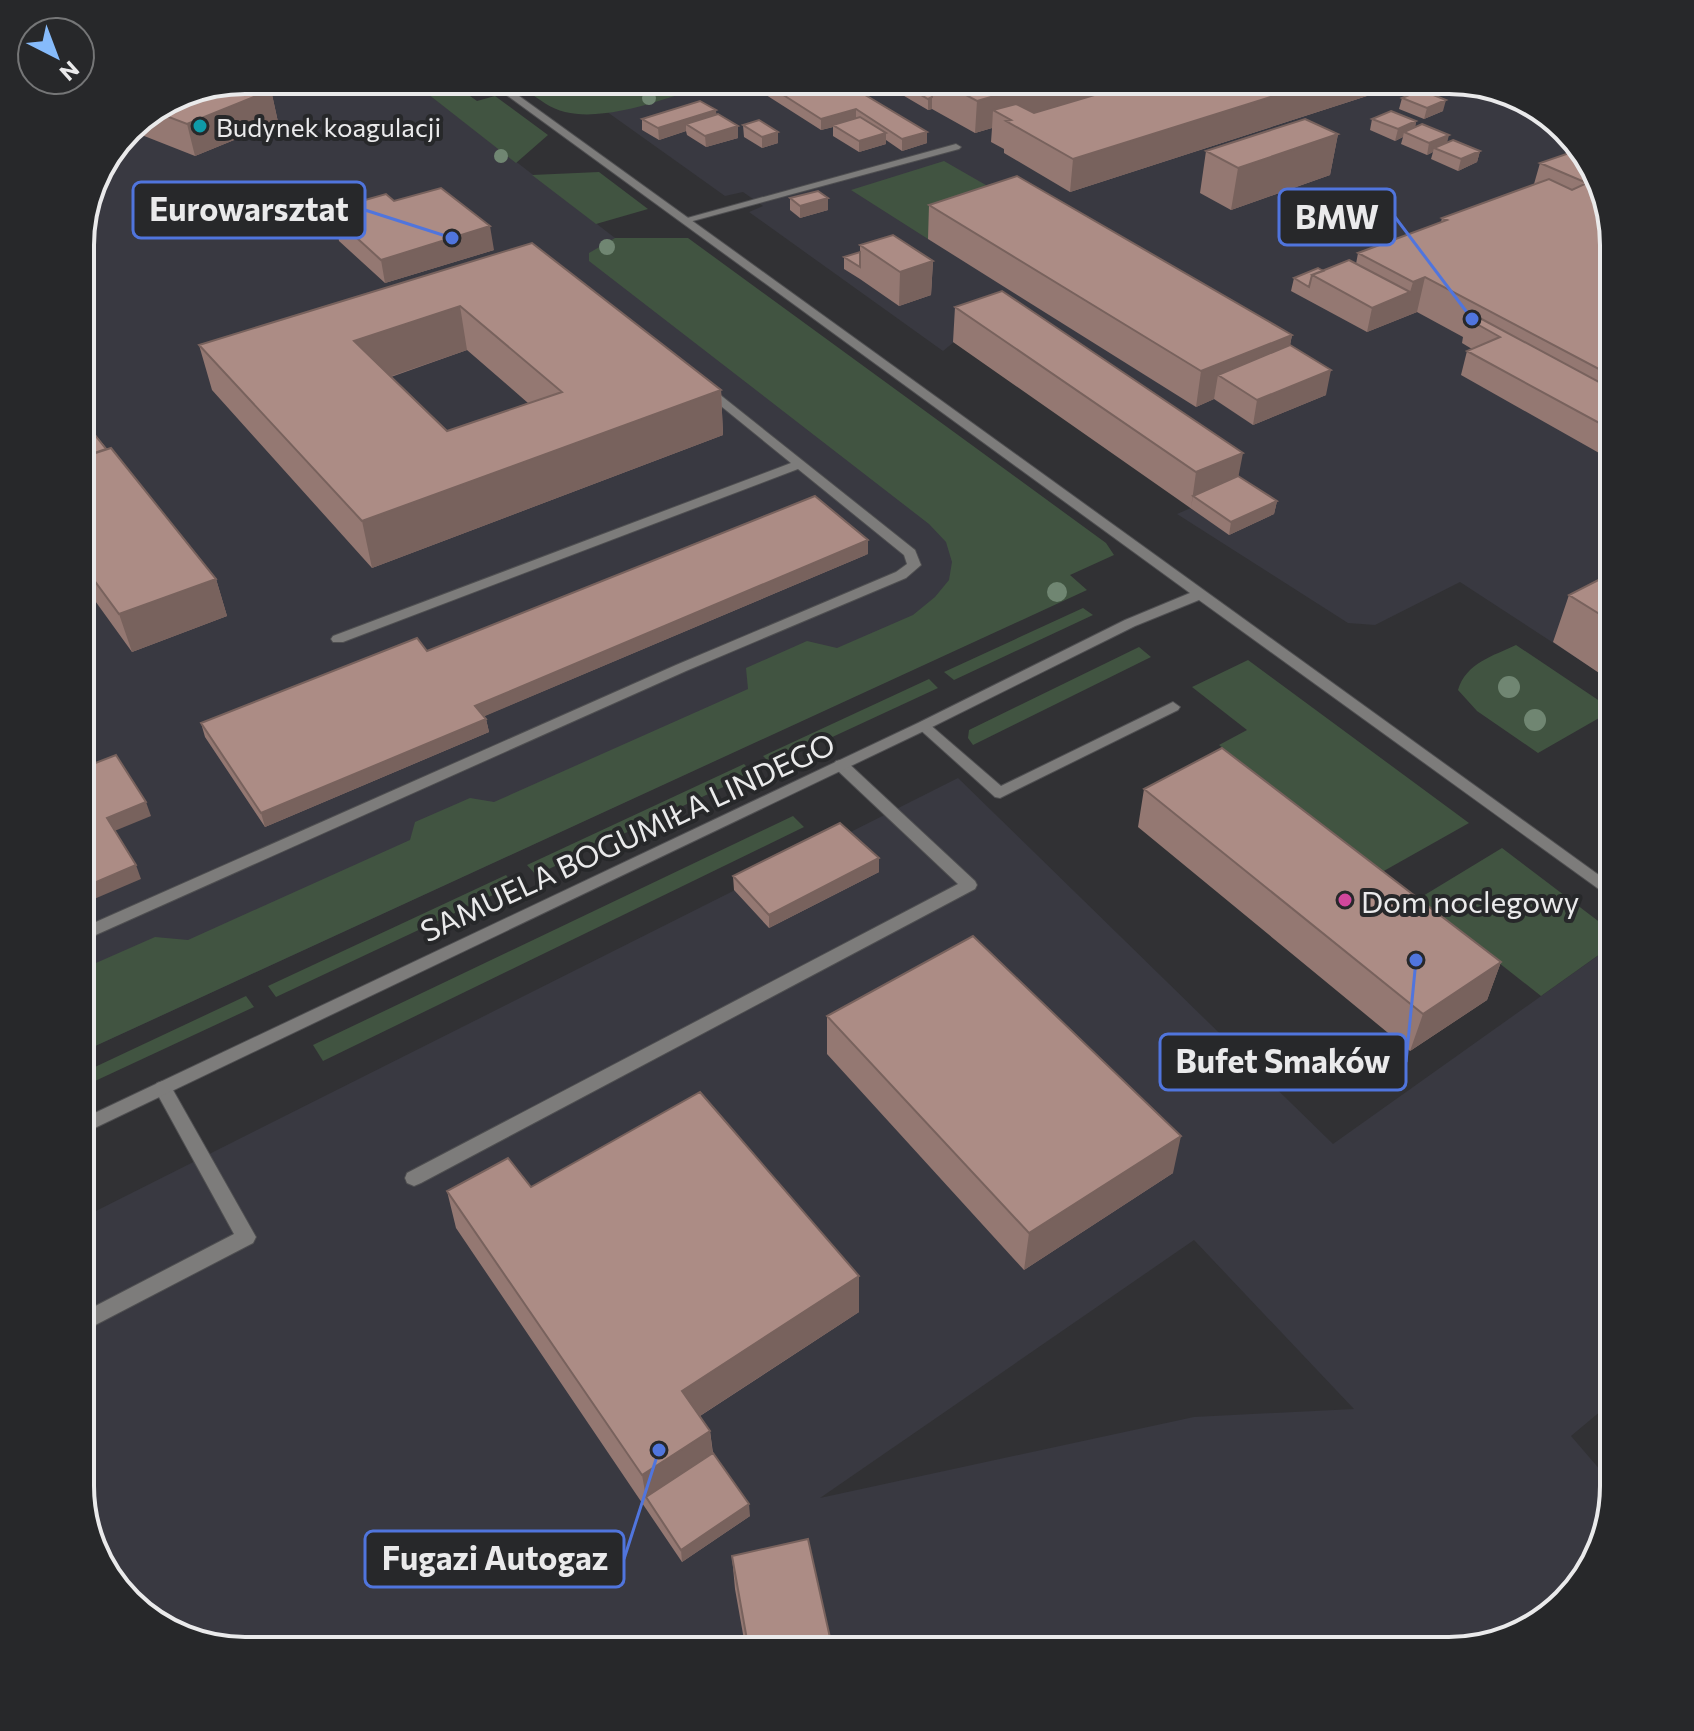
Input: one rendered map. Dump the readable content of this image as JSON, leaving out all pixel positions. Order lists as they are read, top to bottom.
{
  "streets": {
    "street": ["SAMUELA BOGUMIŁA LINDEGO"]
  },
  "places": [
    "Budynek koagulacji",
    "Eurowarsztat",
    "BMW",
    "Dom noclegowy",
    "Bufet Smaków",
    "Fugazi Autogaz"
  ],
  "north": "bottom right"
}
